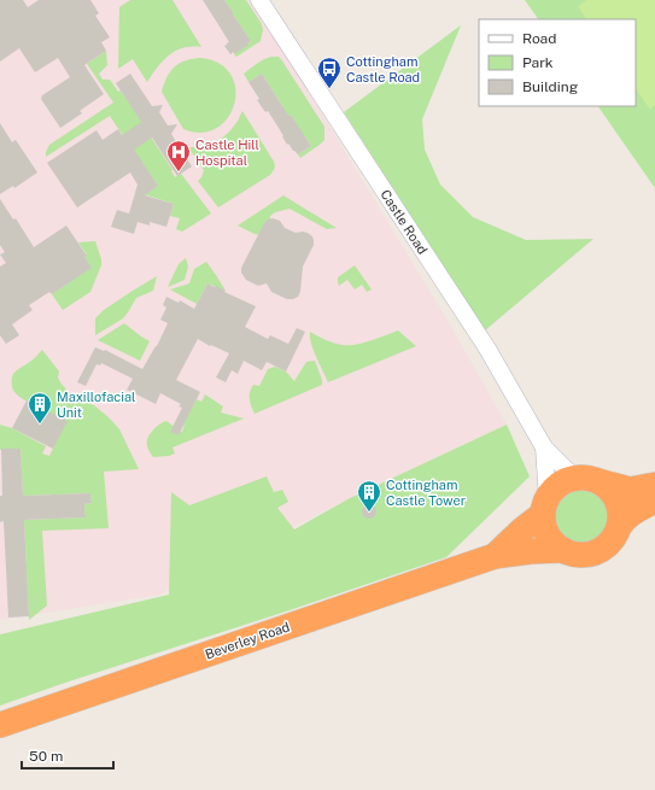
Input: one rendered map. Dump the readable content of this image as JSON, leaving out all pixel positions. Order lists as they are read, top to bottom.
{
  "streets": {
    "highway": ["Beverley Road"],
    "street": ["Castle Road"]
  },
  "crossings": [
    ["Castle Road", "Beverley Road"]
  ],
  "places": {
    "bus stop": ["Cottingham Castle Road"],
    "hospital": ["Castle Hill Hospital"],
    "building": ["Maxillofacial Unit", "Cottingham Castle Tower"]
  },
  "legend": ["Road", "Park", "Building"],
  "scale_bar": "50 m"
}
